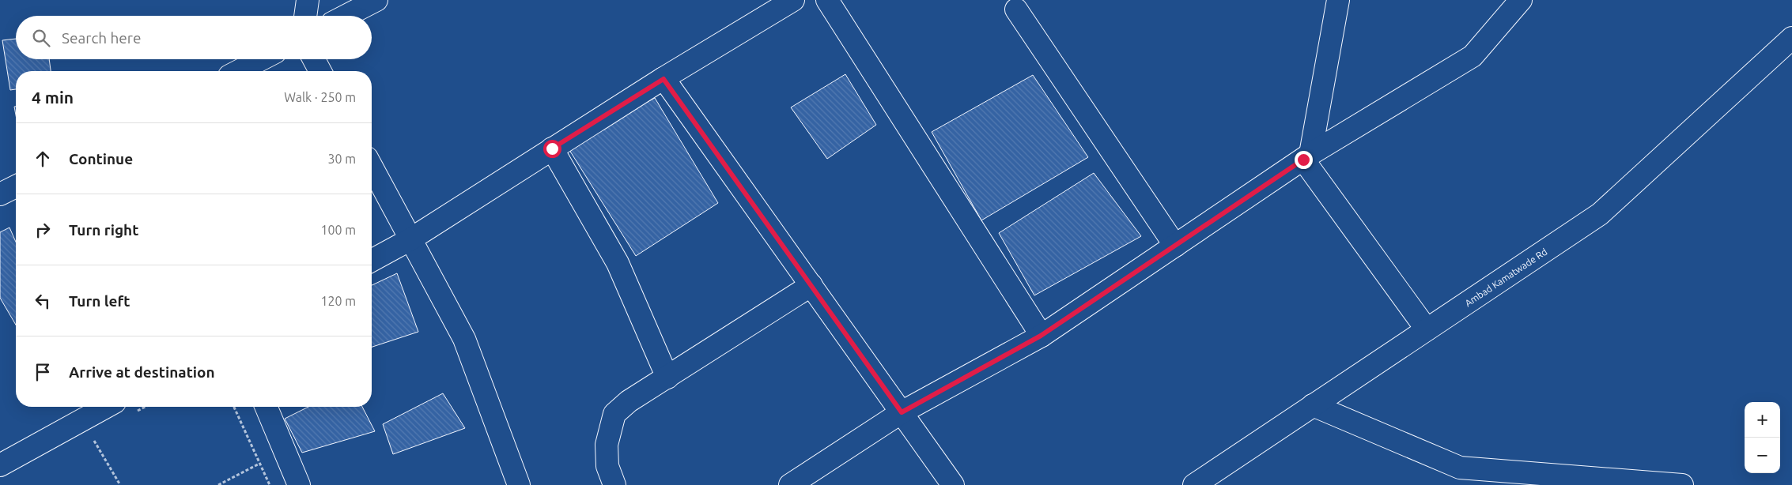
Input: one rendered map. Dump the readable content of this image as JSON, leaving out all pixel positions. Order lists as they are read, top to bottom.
{
  "streets": {
    "street": ["Ambad Kamatwade Rd"]
  },
  "page": {
    "search": "Search here",
    "heading": ["4 min", "Walk · 250 m"],
    "list": [
      ["Continue", "30 m"],
      ["Turn right", "100 m"],
      ["Turn left", "120 m"],
      "Arrive at destination"
    ],
    "map_buttons": ["+", "−"]
  }
}
